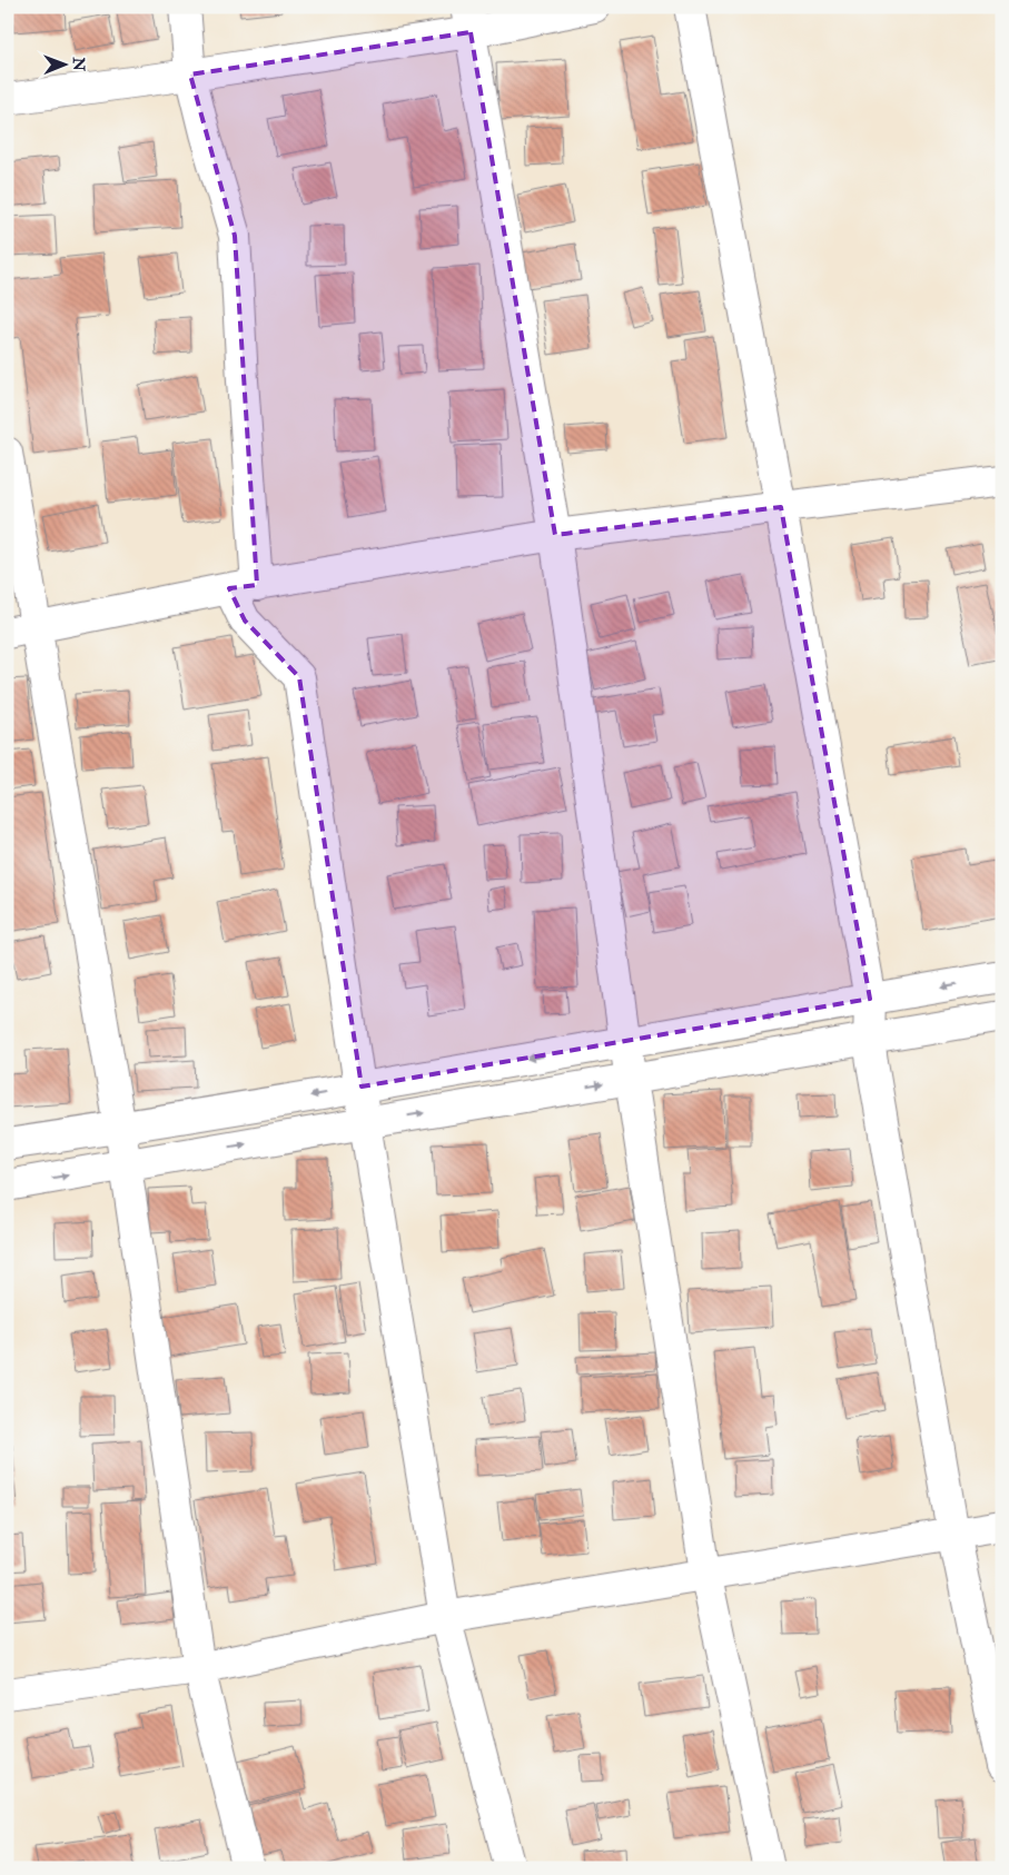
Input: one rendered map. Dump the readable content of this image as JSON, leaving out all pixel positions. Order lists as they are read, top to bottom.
{
  "north": "right"
}
